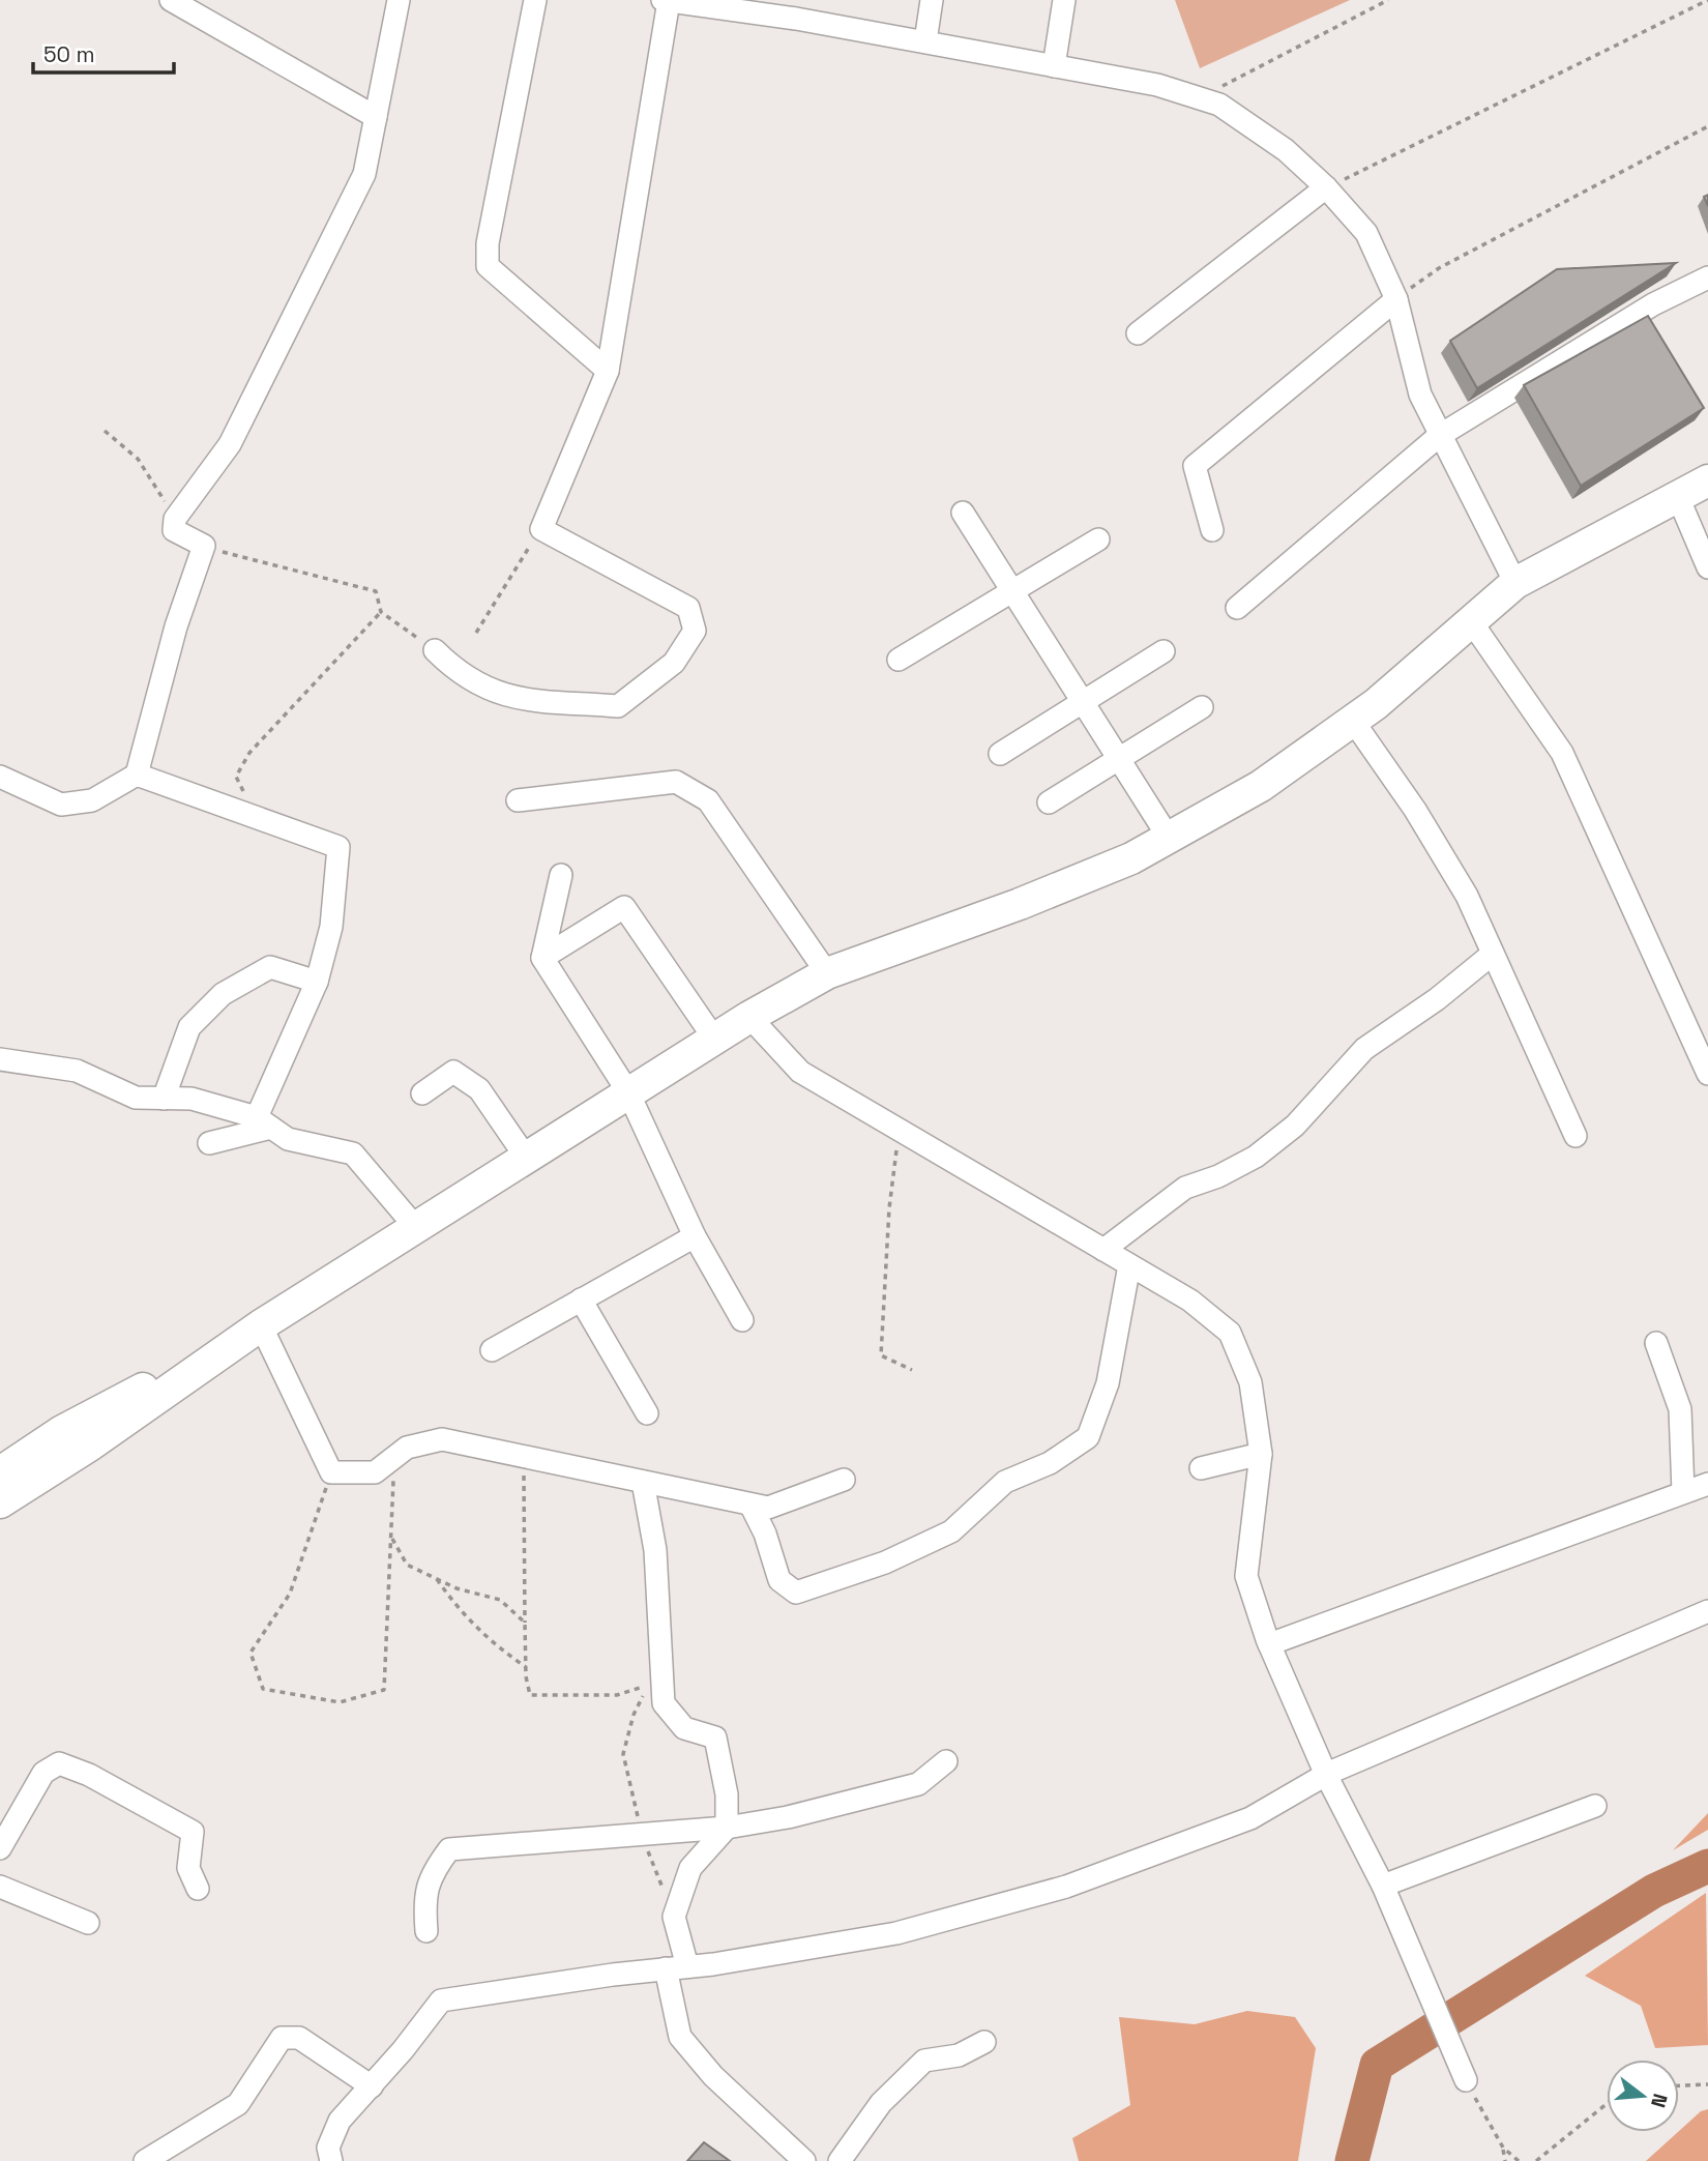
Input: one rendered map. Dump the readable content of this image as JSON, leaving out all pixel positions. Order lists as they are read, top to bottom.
{
  "scale_bar": "50 m",
  "north": "right"
}
